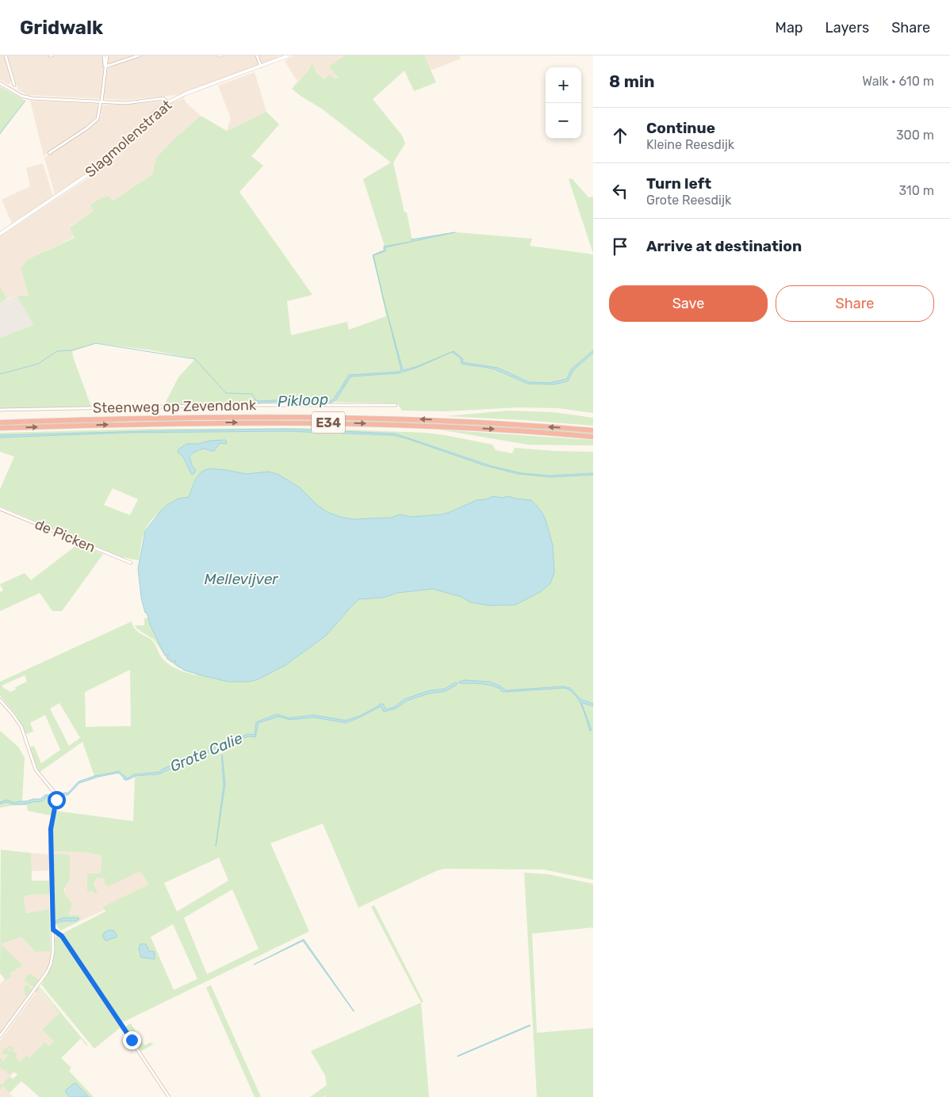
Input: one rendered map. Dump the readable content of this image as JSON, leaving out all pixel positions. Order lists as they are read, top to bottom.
{
  "streets": {
    "highway": ["E34"],
    "street": ["Slagmolenstraat", "Steenweg op Zevendonk", "de Picken"]
  },
  "water": ["Pikloop", "Mellevijver", "Grote Calie"],
  "page": {
    "header": "Gridwalk",
    "nav": ["Map", "Layers", "Share"],
    "heading": ["8 min", "Walk · 610 m"],
    "map_buttons": ["+", "−"],
    "list": [
      ["Continue", "Kleine Reesdijk", "300 m"],
      ["Turn left", "Grote Reesdijk", "310 m"],
      "Arrive at destination"
    ],
    "buttons": ["Save", "Share"]
  }
}
